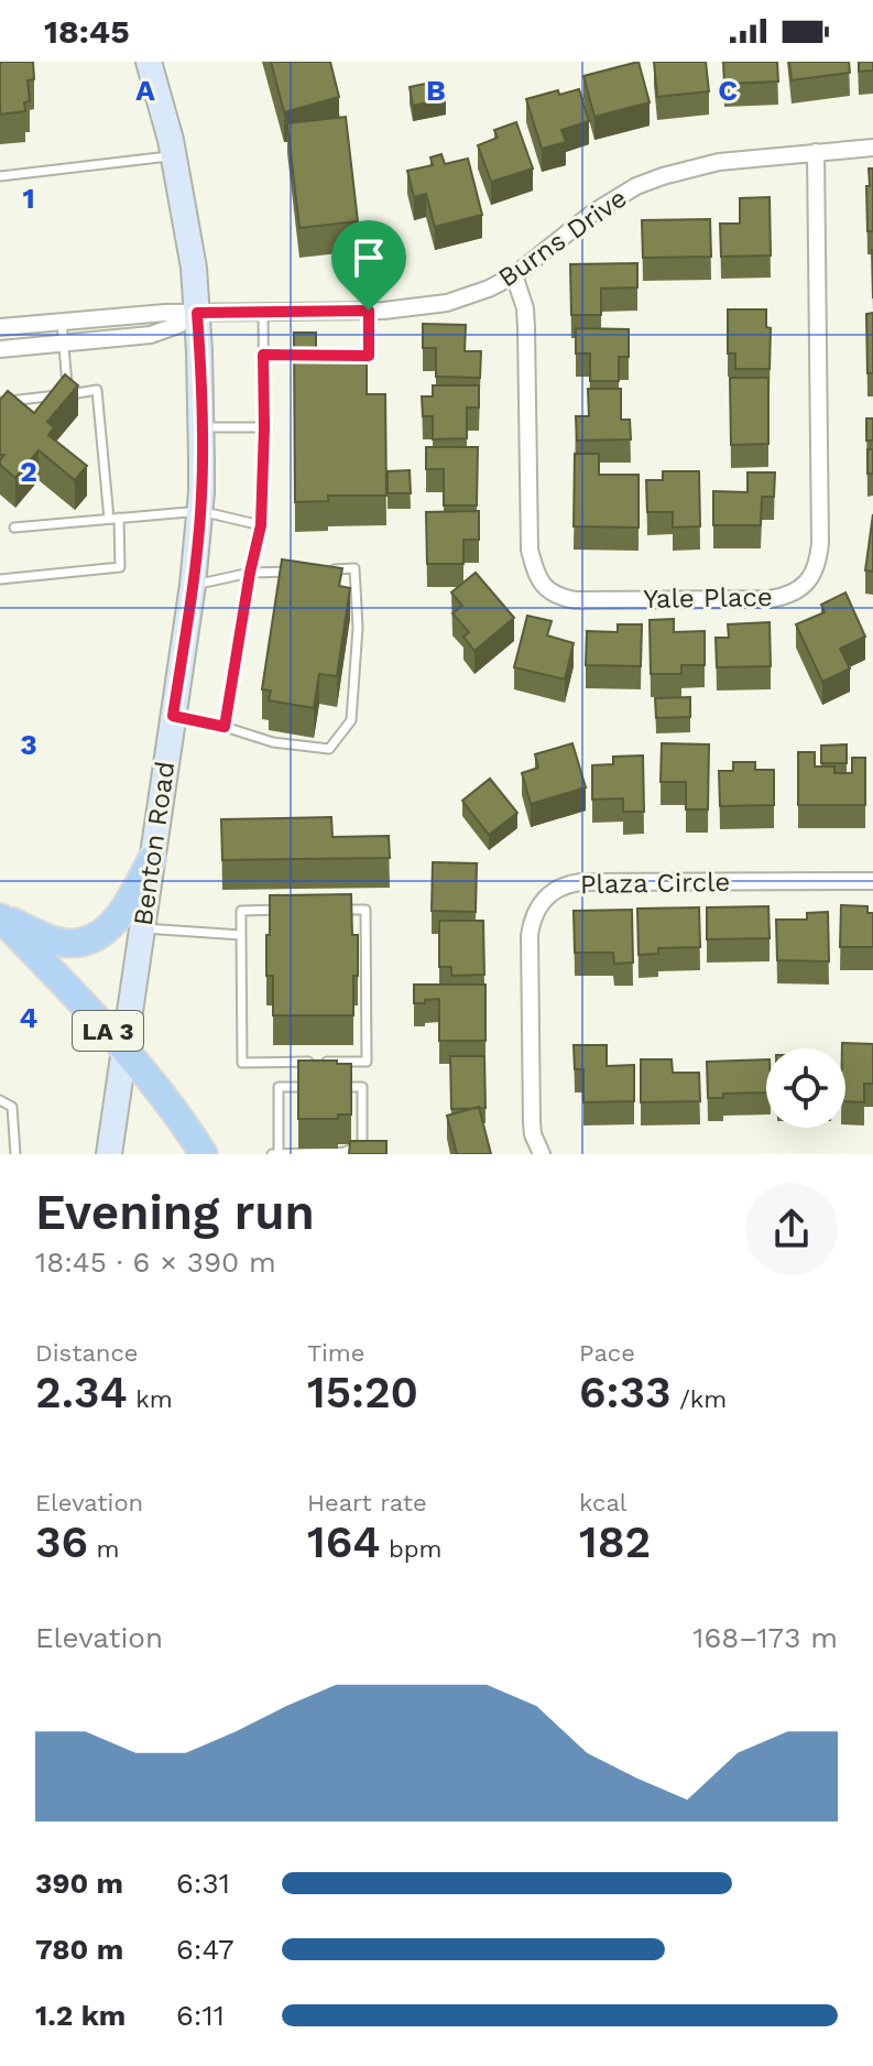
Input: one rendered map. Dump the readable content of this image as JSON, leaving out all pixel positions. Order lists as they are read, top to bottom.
{
  "streets": {
    "main road": ["Benton Road", "LA 3"],
    "street": ["Burns Drive", "Yale Place", "Plaza Circle"]
  },
  "crossings": [
    ["Burns Drive", "Yale Place"],
    ["Burns Drive", "Benton Road"],
    ["Benton Road", "LA 3"]
  ],
  "page": {
    "status": "18:45",
    "heading": ["Evening run", "18:45 · 6 × 390 m"],
    "stats": [
      ["Distance", "2.34 km"],
      ["Time", "15:20"],
      ["Pace", "6:33 /km"],
      ["Elevation", "36 m"],
      ["Heart rate", "164 bpm"],
      ["kcal", "182"]
    ],
    "chart": ["Elevation", "168–173 m"],
    "list": [
      {
        "name": "390 m",
        "note": "6:31"
      },
      {
        "name": "780 m",
        "note": "6:47"
      },
      {
        "name": "1.2 km",
        "note": "6:11"
      }
    ]
  },
  "grid": {
    "columns": ["A", "B", "C"],
    "rows": [
      "1",
      "2",
      "3",
      "4"
    ]
  }
}
